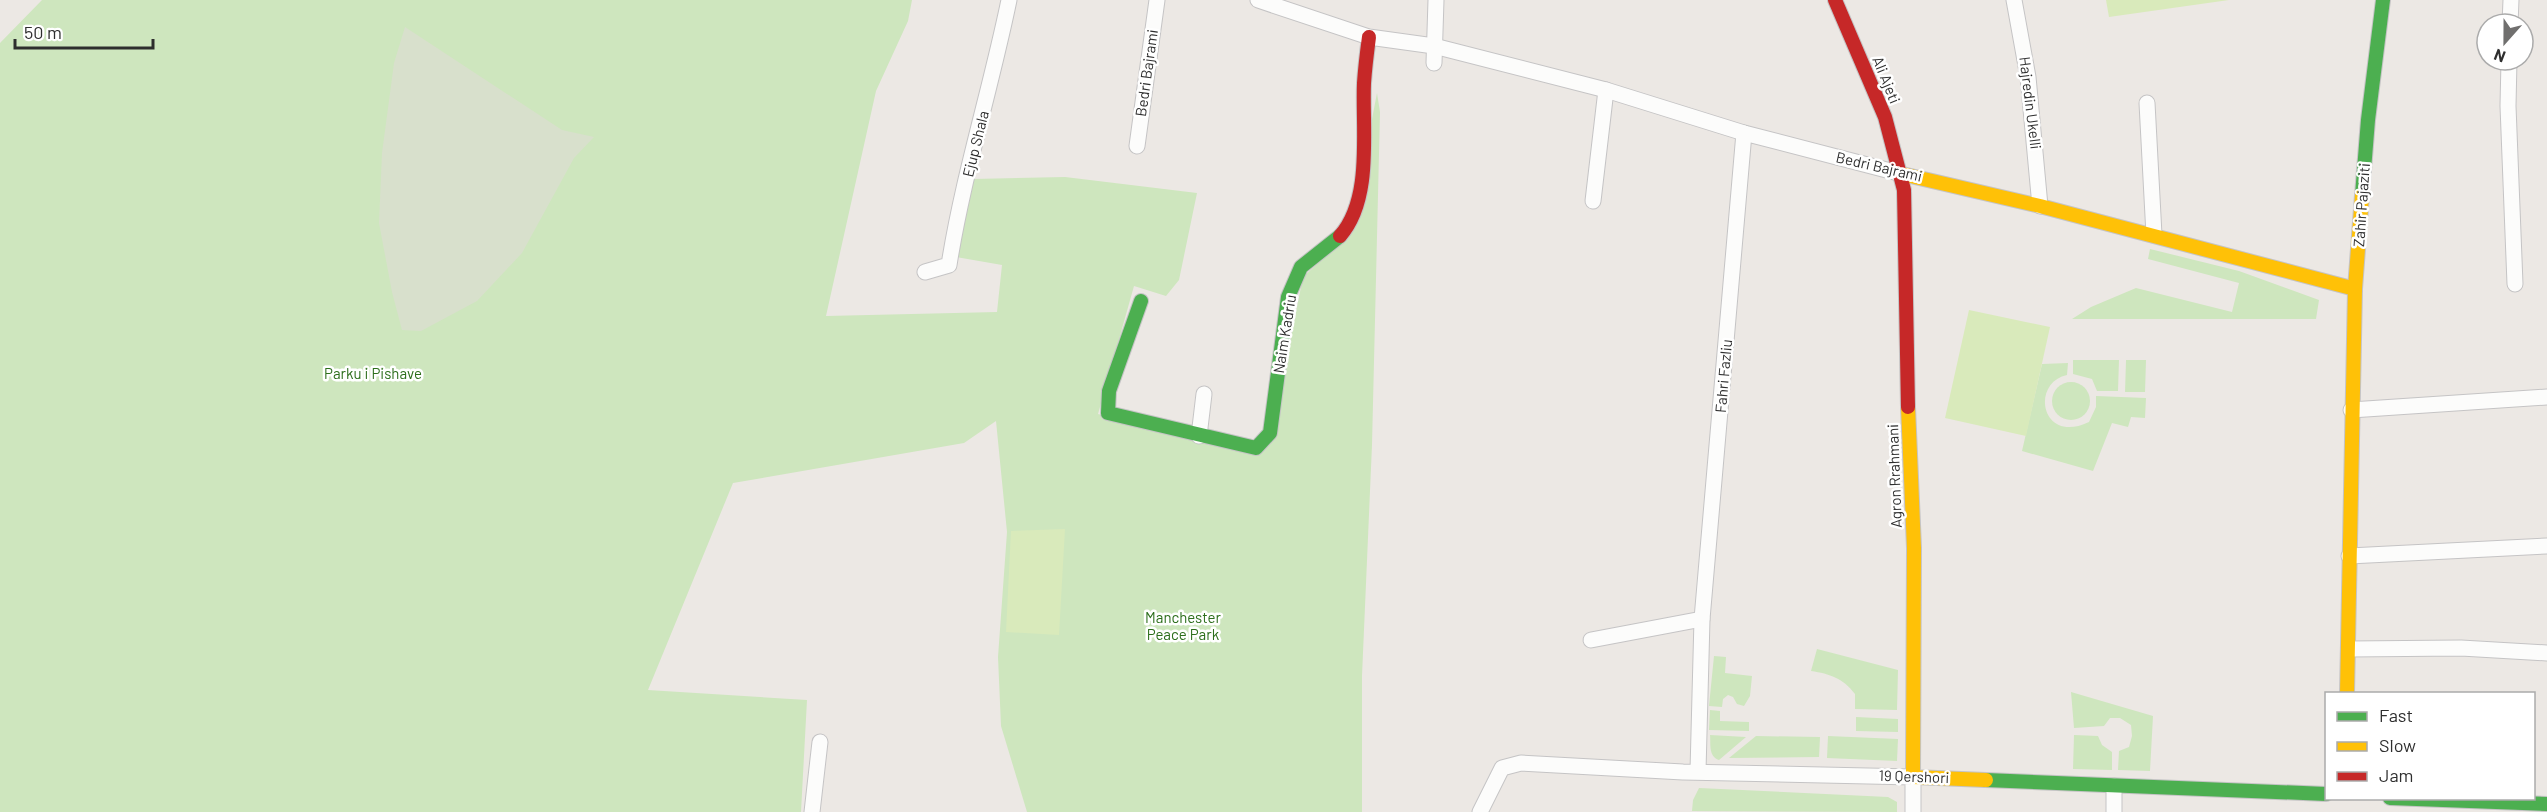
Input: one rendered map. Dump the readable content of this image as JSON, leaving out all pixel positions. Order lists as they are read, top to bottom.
{
  "streets": {
    "main road": [
      "Bedri Bajrami",
      "Ali Ajeti",
      "Zahir Pajaziti",
      "Naim Kadriu",
      "Agron Rrahmani",
      "19 Qershori"
    ],
    "street": ["Hajredin Ukelli", "Ejup Shala", "Fahri Fazliu"]
  },
  "crossings": [
    ["Bedri Bajrami", "Ali Ajeti"],
    ["Bedri Bajrami", "Hajredin Ukelli"],
    ["Bedri Bajrami", "Zahir Pajaziti"],
    ["Bedri Bajrami", "Naim Kadriu"],
    ["Bedri Bajrami", "Fahri Fazliu"],
    ["Bedri Bajrami", "Agron Rrahmani"],
    ["Ali Ajeti", "Agron Rrahmani"],
    ["Fahri Fazliu", "19 Qershori"],
    ["Agron Rrahmani", "19 Qershori"]
  ],
  "parks": ["Parku i Pishave", "Manchester Peace Park"],
  "legend": ["Fast", "Slow", "Jam"],
  "scale_bar": "50 m",
  "north": "bottom"
}
